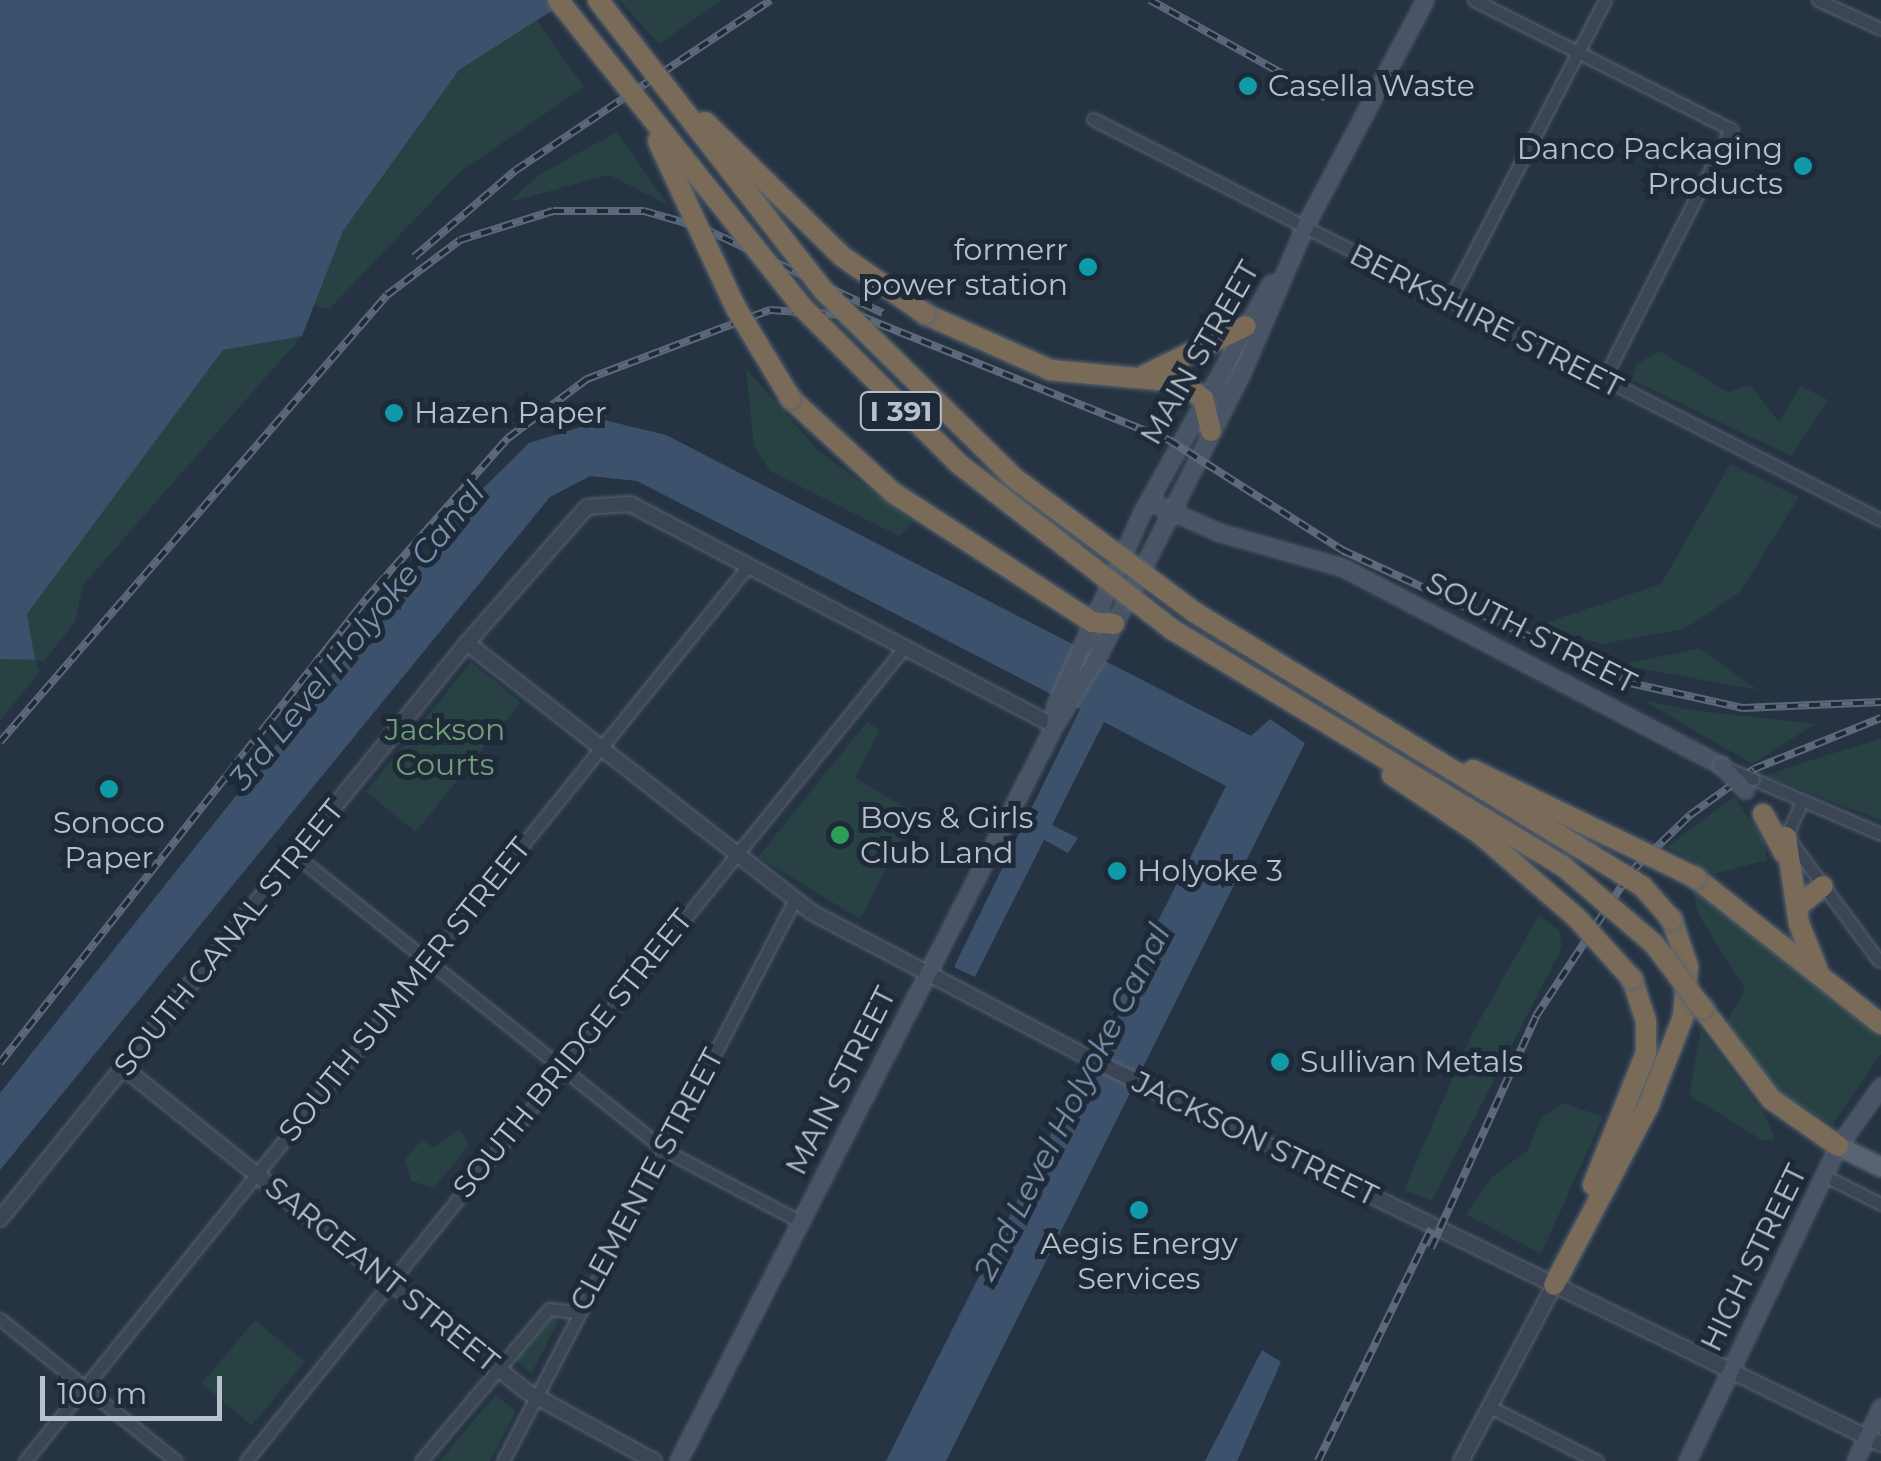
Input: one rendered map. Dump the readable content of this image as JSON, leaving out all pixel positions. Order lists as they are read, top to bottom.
{
  "streets": {
    "highway": ["I 391"],
    "main road": ["MAIN STREET", "SOUTH STREET", "HIGH STREET"],
    "street": [
      "BERKSHIRE STREET",
      "SOUTH CANAL STREET",
      "SOUTH SUMMER STREET",
      "SOUTH BRIDGE STREET",
      "JACKSON STREET",
      "CLEMENTE STREET",
      "SARGEANT STREET"
    ]
  },
  "crossings": [
    ["BERKSHIRE STREET", "MAIN STREET"],
    ["MAIN STREET", "SOUTH STREET"],
    ["MAIN STREET", "SOUTH CANAL STREET"],
    ["MAIN STREET", "JACKSON STREET"],
    ["SOUTH CANAL STREET", "SOUTH SUMMER STREET"],
    ["SOUTH CANAL STREET", "SOUTH BRIDGE STREET"],
    ["SOUTH CANAL STREET", "JACKSON STREET"],
    ["SOUTH CANAL STREET", "SARGEANT STREET"],
    ["SOUTH SUMMER STREET", "JACKSON STREET"],
    ["SOUTH SUMMER STREET", "SARGEANT STREET"],
    ["SOUTH BRIDGE STREET", "JACKSON STREET"],
    ["SOUTH BRIDGE STREET", "SARGEANT STREET"],
    ["JACKSON STREET", "CLEMENTE STREET"],
    ["JACKSON STREET", "HIGH STREET"],
    ["CLEMENTE STREET", "SARGEANT STREET"]
  ],
  "water": ["3rd Level Holyoke Canal", "2nd Level Holyoke Canal"],
  "parks": ["Jackson Courts"],
  "places": [
    "Casella Waste",
    "Danco Packaging Products",
    "formerr power station",
    "Hazen Paper",
    "Sonoco Paper",
    "Boys & Girls Club Land",
    "Holyoke 3",
    "Sullivan Metals",
    "Aegis Energy Services"
  ],
  "scale_bar": "100 m"
}
